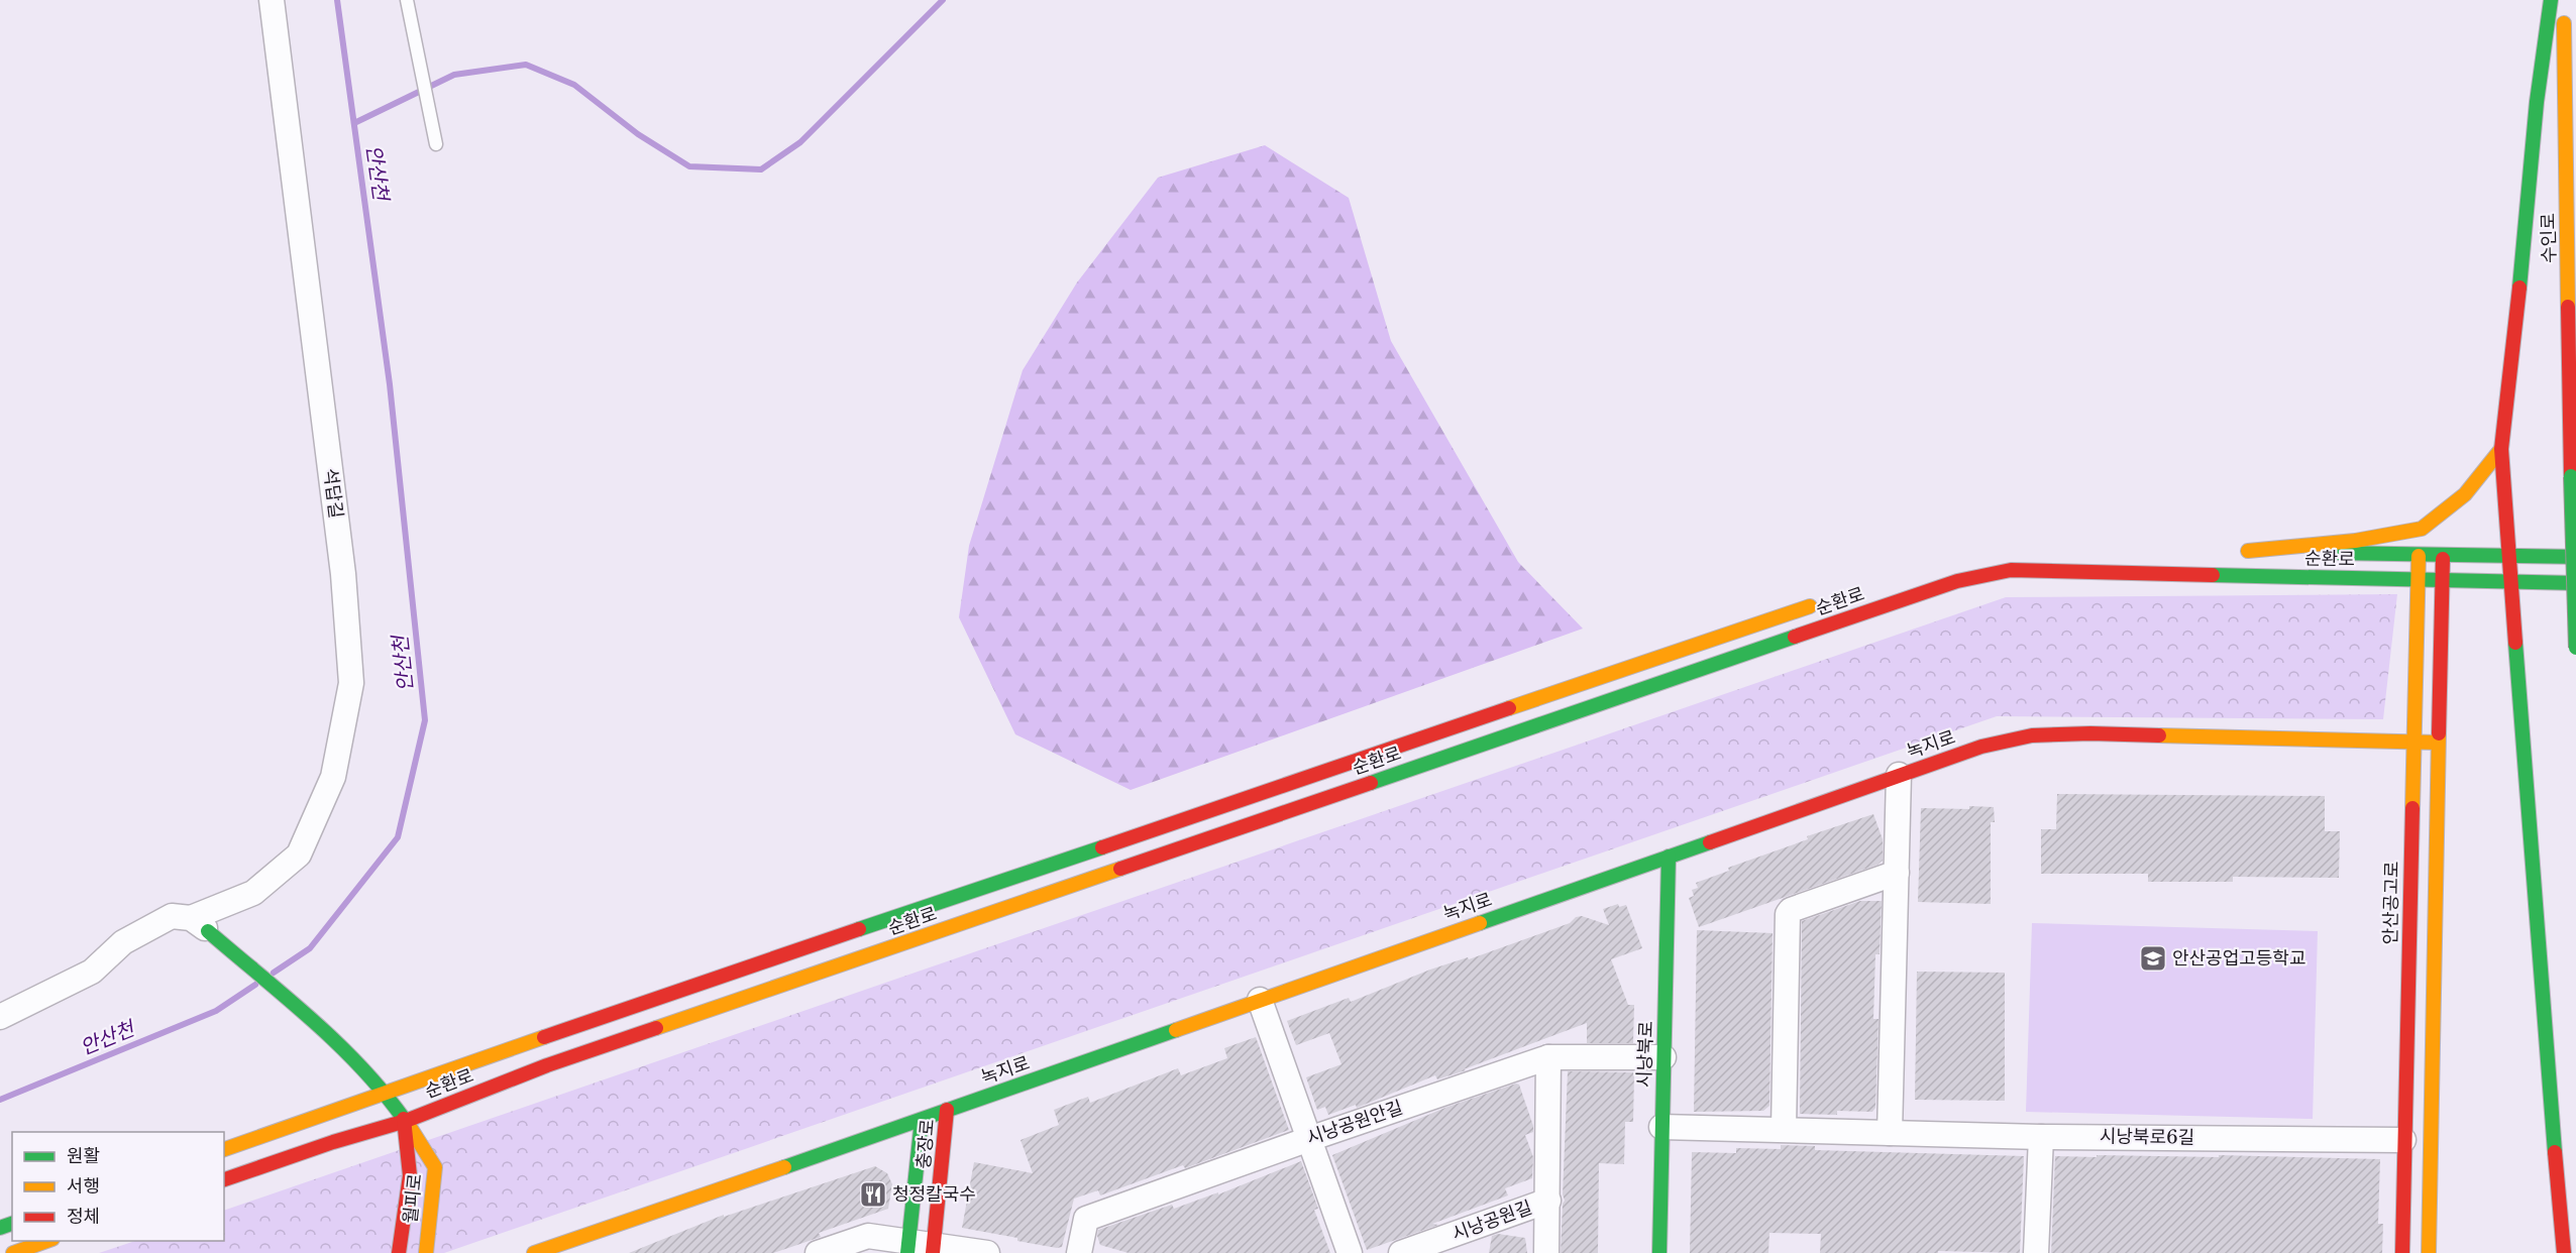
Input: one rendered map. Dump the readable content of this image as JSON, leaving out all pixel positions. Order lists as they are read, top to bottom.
{
  "streets": {
    "street": [
      "수인로",
      "석답길",
      "순환로",
      "녹지로",
      "안산공고로",
      "시낭북로",
      "시낭공원안길",
      "시낭북로6길",
      "충장로",
      "월피로",
      "시낭공원길"
    ]
  },
  "crossings": [
    ["석답길", "월피로"],
    ["순환로", "안산공고로"],
    ["순환로", "월피로"],
    ["녹지로", "안산공고로"],
    ["녹지로", "시낭북로"],
    ["녹지로", "충장로"],
    ["안산공고로", "시낭북로6길"],
    ["시낭북로", "시낭공원안길"],
    ["시낭북로", "시낭북로6길"],
    ["시낭공원안길", "시낭공원길"]
  ],
  "water": ["안산천"],
  "places": {
    "school or university": ["안산공업고등학교"],
    "restaurant": ["청정칼국수"]
  },
  "legend": ["원활", "서행", "정체"]
}
